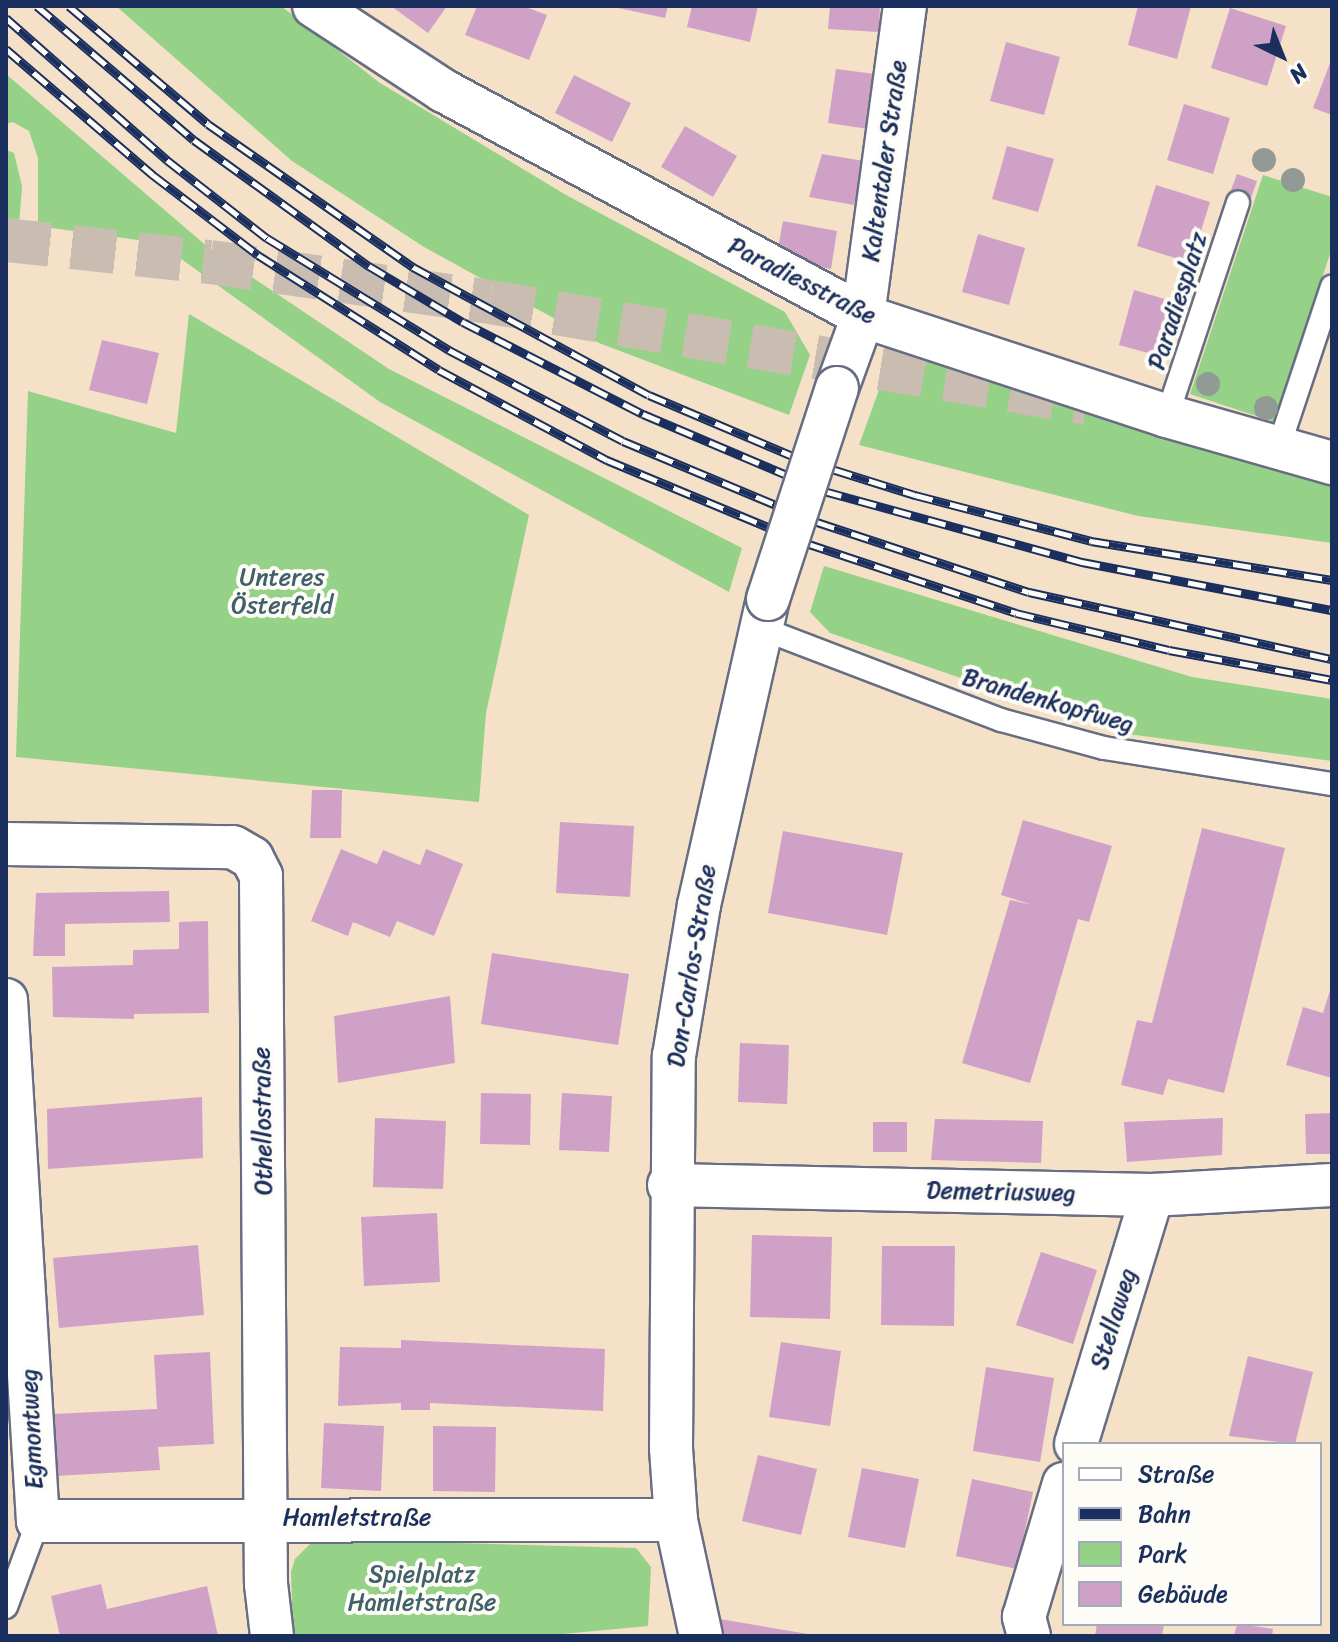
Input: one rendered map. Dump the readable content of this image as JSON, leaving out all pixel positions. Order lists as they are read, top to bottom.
{
  "streets": {
    "street": [
      "Kaltentaler Straße",
      "Paradiesstraße",
      "Don-Carlos-Straße",
      "Othellostraße",
      "Demetriusweg",
      "Stellaweg",
      "Egmontweg",
      "Hamletstraße"
    ],
    "lane": ["Paradiesplatz", "Brandenkopfweg"]
  },
  "crossings": [
    ["Kaltentaler Straße", "Paradiesstraße"],
    ["Kaltentaler Straße", "Don-Carlos-Straße"],
    ["Paradiesstraße", "Paradiesplatz"],
    ["Paradiesstraße", "Don-Carlos-Straße"],
    ["Brandenkopfweg", "Don-Carlos-Straße"],
    ["Don-Carlos-Straße", "Demetriusweg"],
    ["Don-Carlos-Straße", "Hamletstraße"],
    ["Othellostraße", "Hamletstraße"],
    ["Demetriusweg", "Stellaweg"],
    ["Egmontweg", "Hamletstraße"]
  ],
  "parks": ["Unteres Österfeld", "Spielplatz Hamletstraße"],
  "legend": [
    "Straße",
    "Bahn",
    "Park",
    "Gebäude"
  ],
  "north": "bottom right"
}
